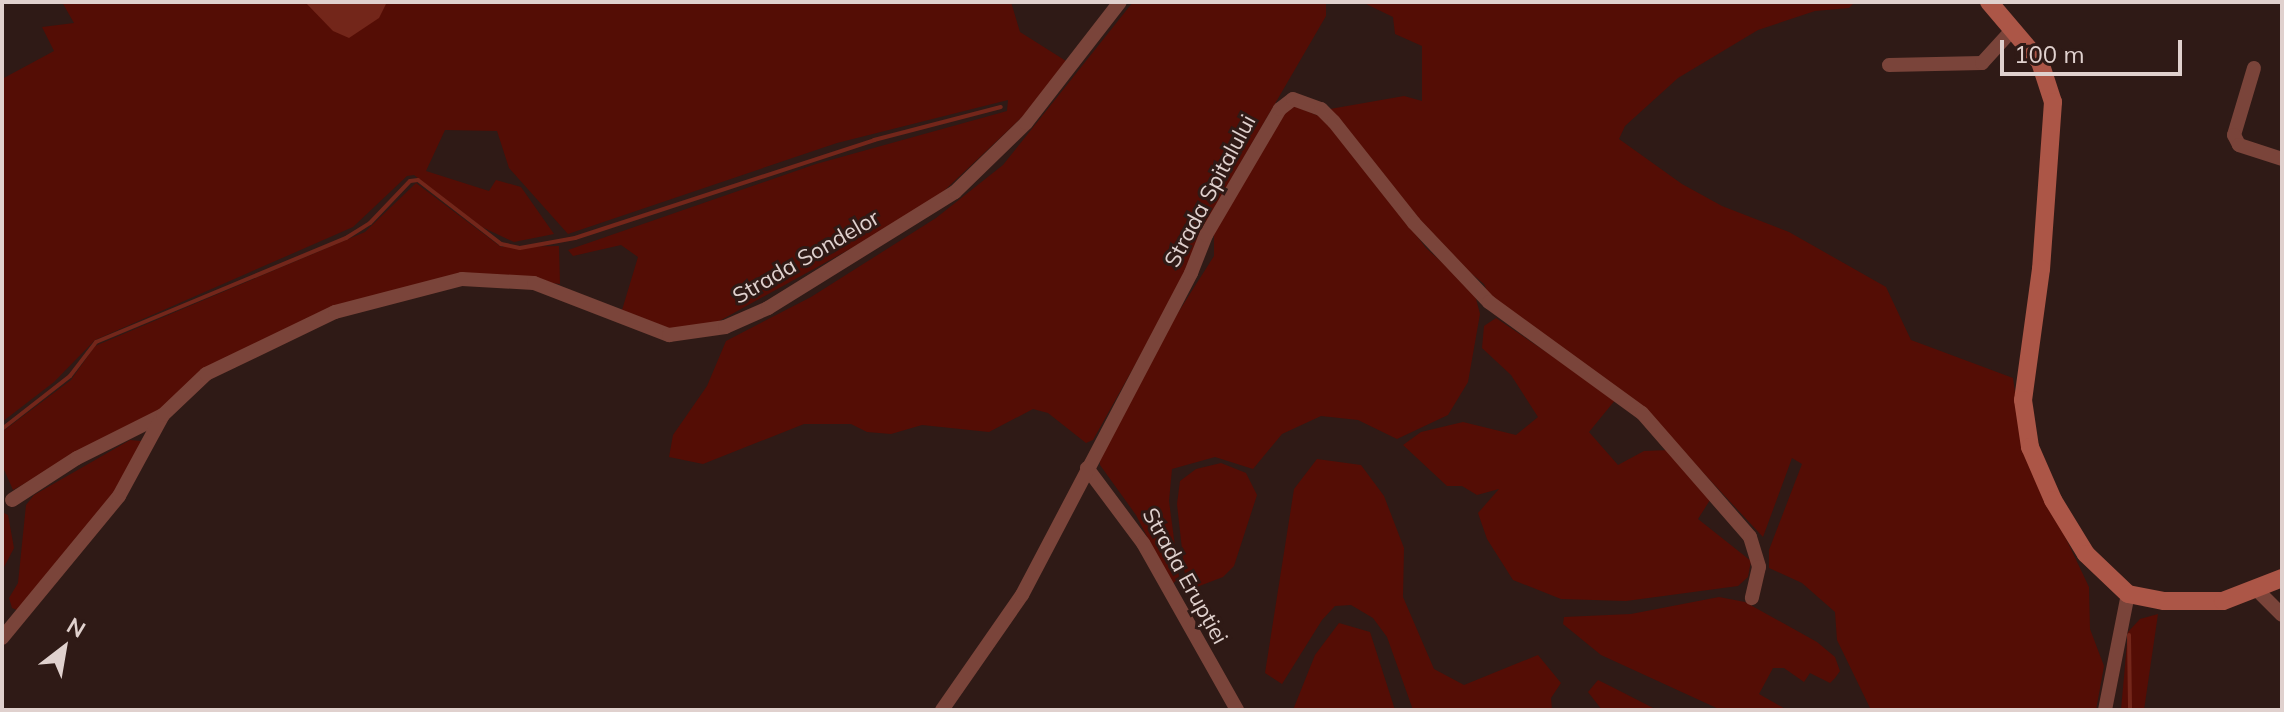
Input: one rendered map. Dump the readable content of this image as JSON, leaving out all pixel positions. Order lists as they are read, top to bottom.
{
  "streets": {
    "street": ["Strada Spitalului", "Strada Sondelor", "Strada Erupției"]
  },
  "crossings": [
    ["Strada Spitalului", "Strada Erupției"]
  ],
  "scale_bar": "100 m",
  "north": "top right"
}
